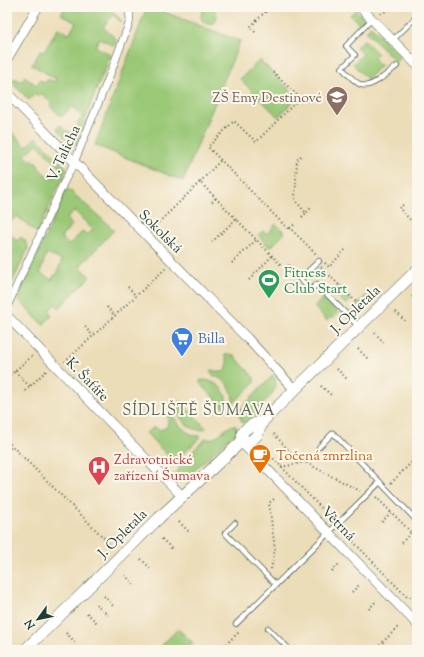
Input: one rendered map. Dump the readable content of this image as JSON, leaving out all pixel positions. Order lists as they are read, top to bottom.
{
  "streets": {
    "street": [
      "V. Talicha",
      "Sokolská",
      "J. Opletala",
      "K. Šafáře",
      "Větrná"
    ]
  },
  "crossings": [
    ["V. Talicha", "Sokolská"],
    ["Sokolská", "J. Opletala"],
    ["J. Opletala", "K. Šafáře"],
    ["J. Opletala", "Větrná"]
  ],
  "districts": ["SÍDLIŠTĚ ŠUMAVA"],
  "places": {
    "school or university": ["ZŠ Emy Destinové"],
    "sports": ["Fitness Club Start"],
    "supermarket": ["Billa"],
    "cafe": ["Točená zmrzlina"],
    "hospital": ["Zdravotnické zařízení Šumava"]
  },
  "north": "bottom left"
}
